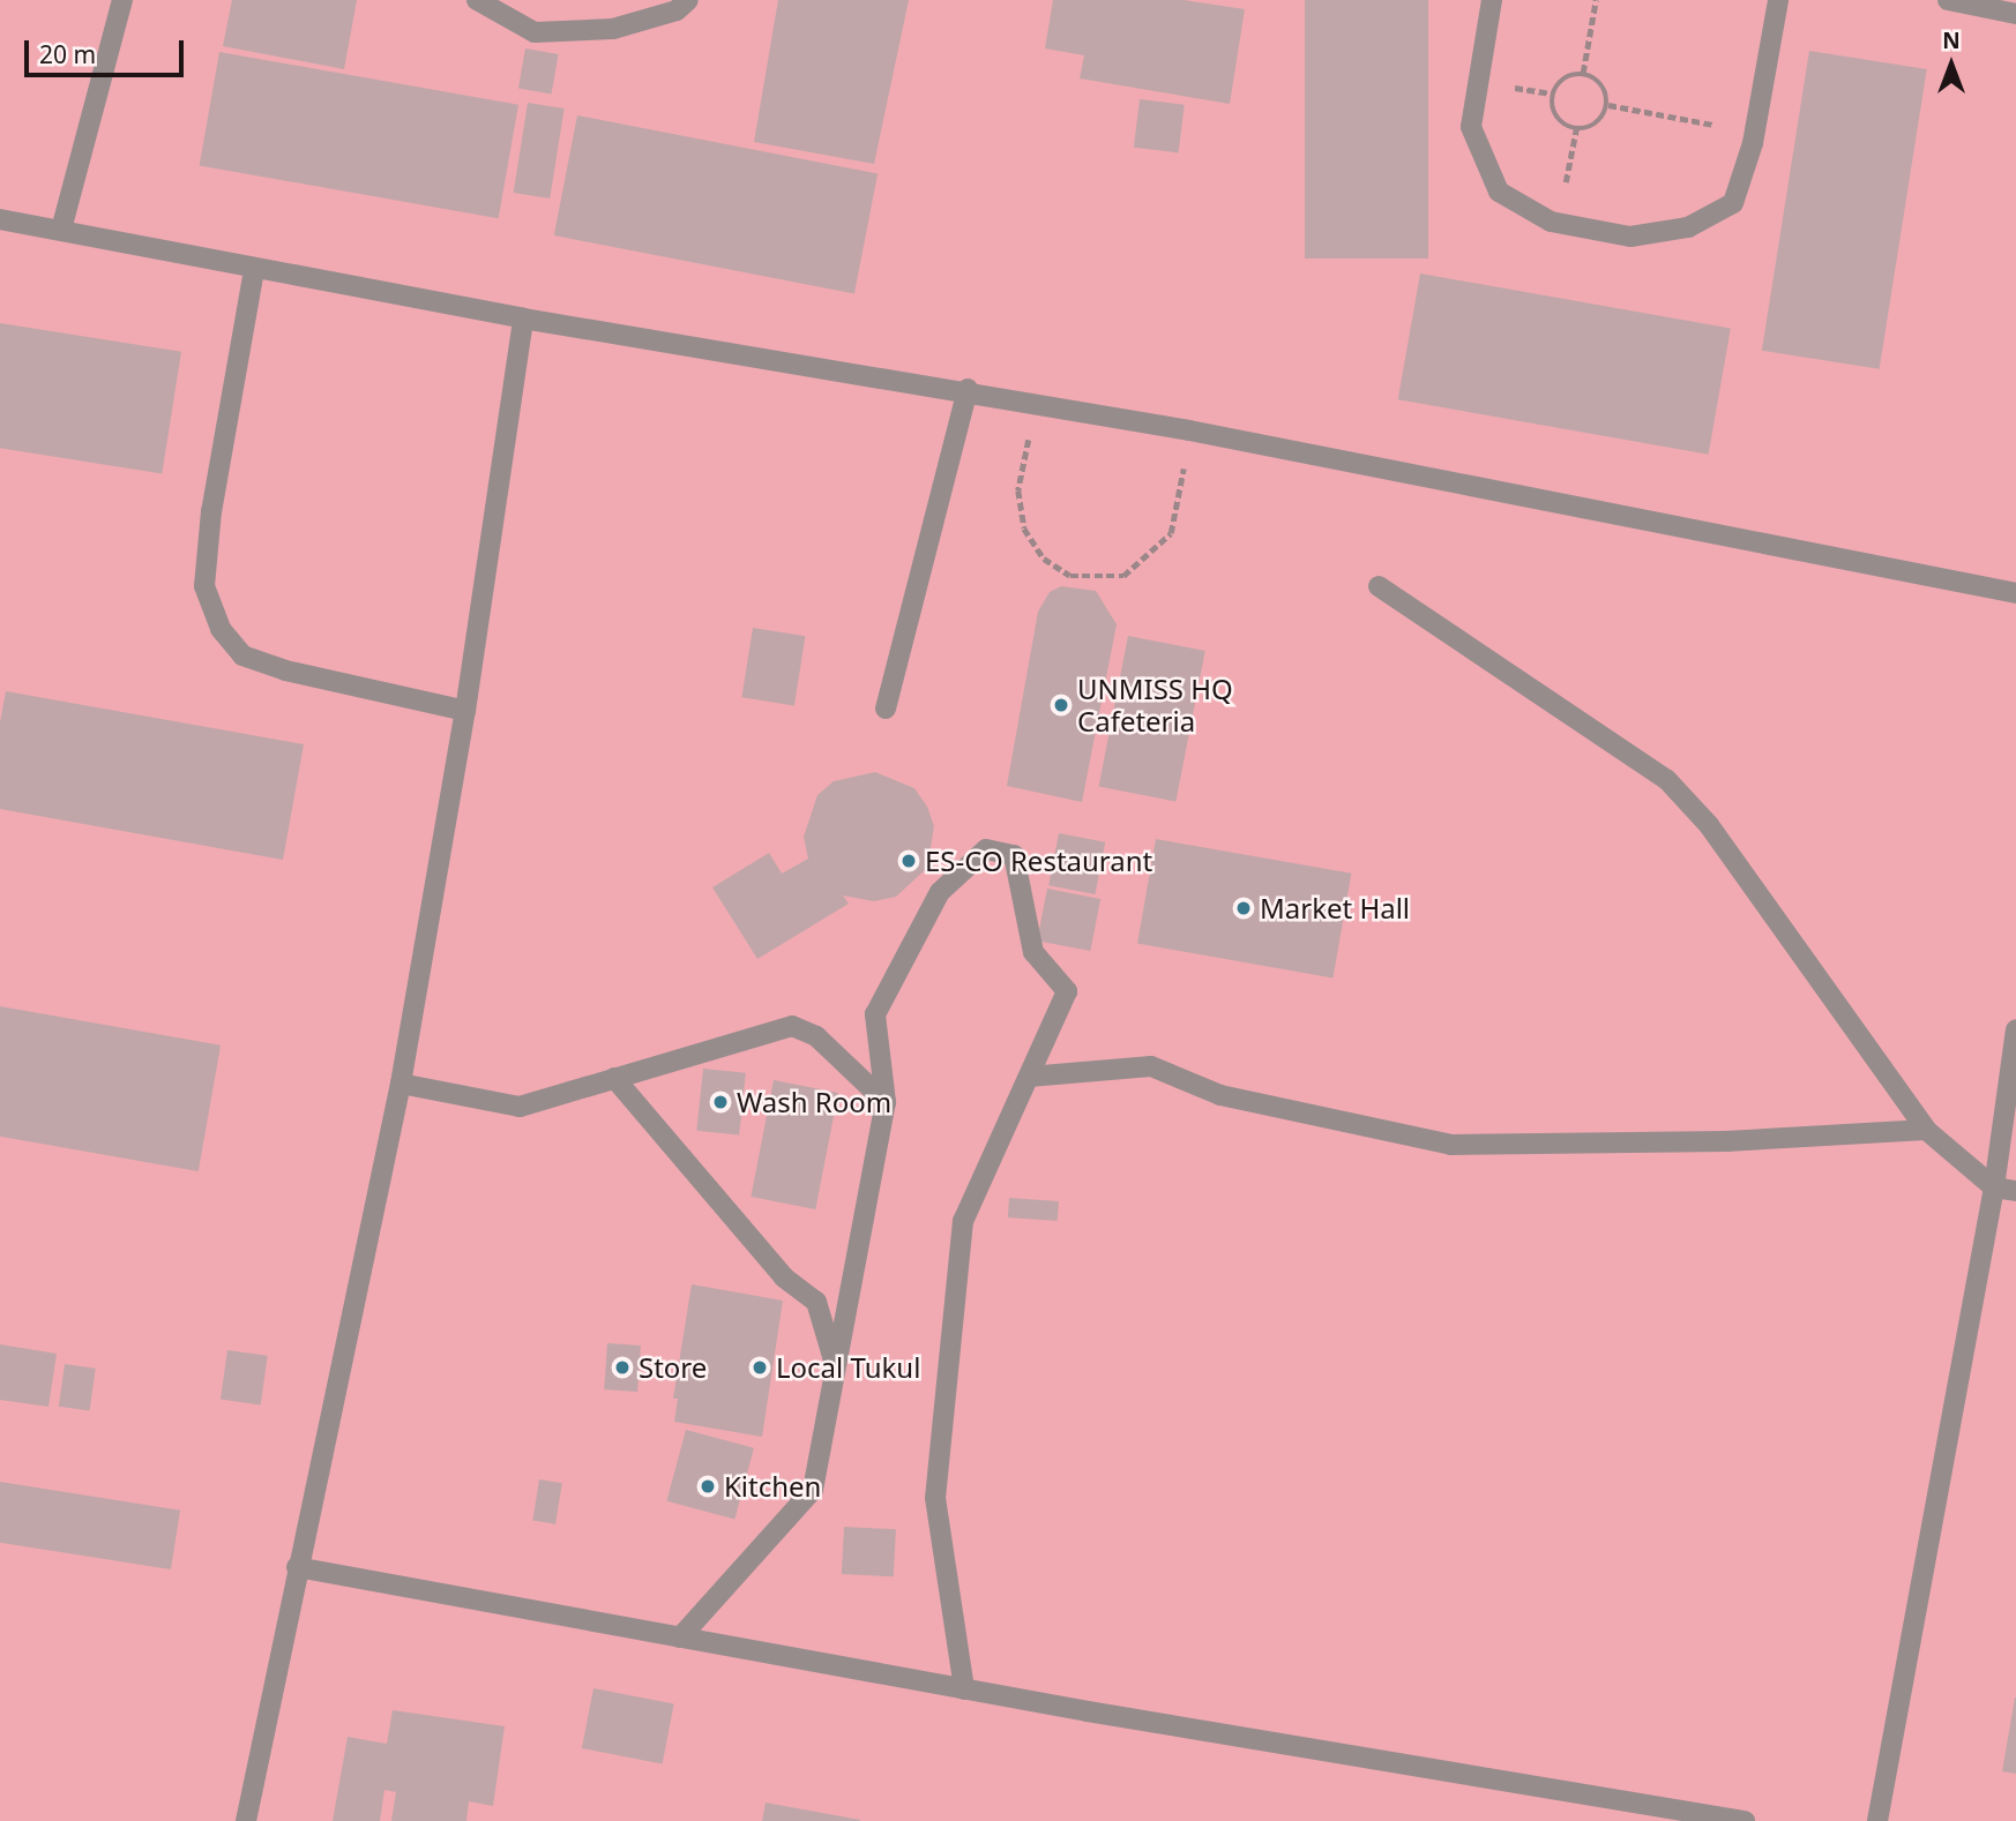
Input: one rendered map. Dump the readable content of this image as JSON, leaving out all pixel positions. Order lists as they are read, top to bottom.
{
  "places": [
    "UNMISS HQ Cafeteria",
    "ES-CO Restaurant",
    "Market Hall",
    "Wash Room",
    "Store",
    "Local Tukul",
    "Kitchen"
  ],
  "scale_bar": "20 m",
  "north": "top"
}
